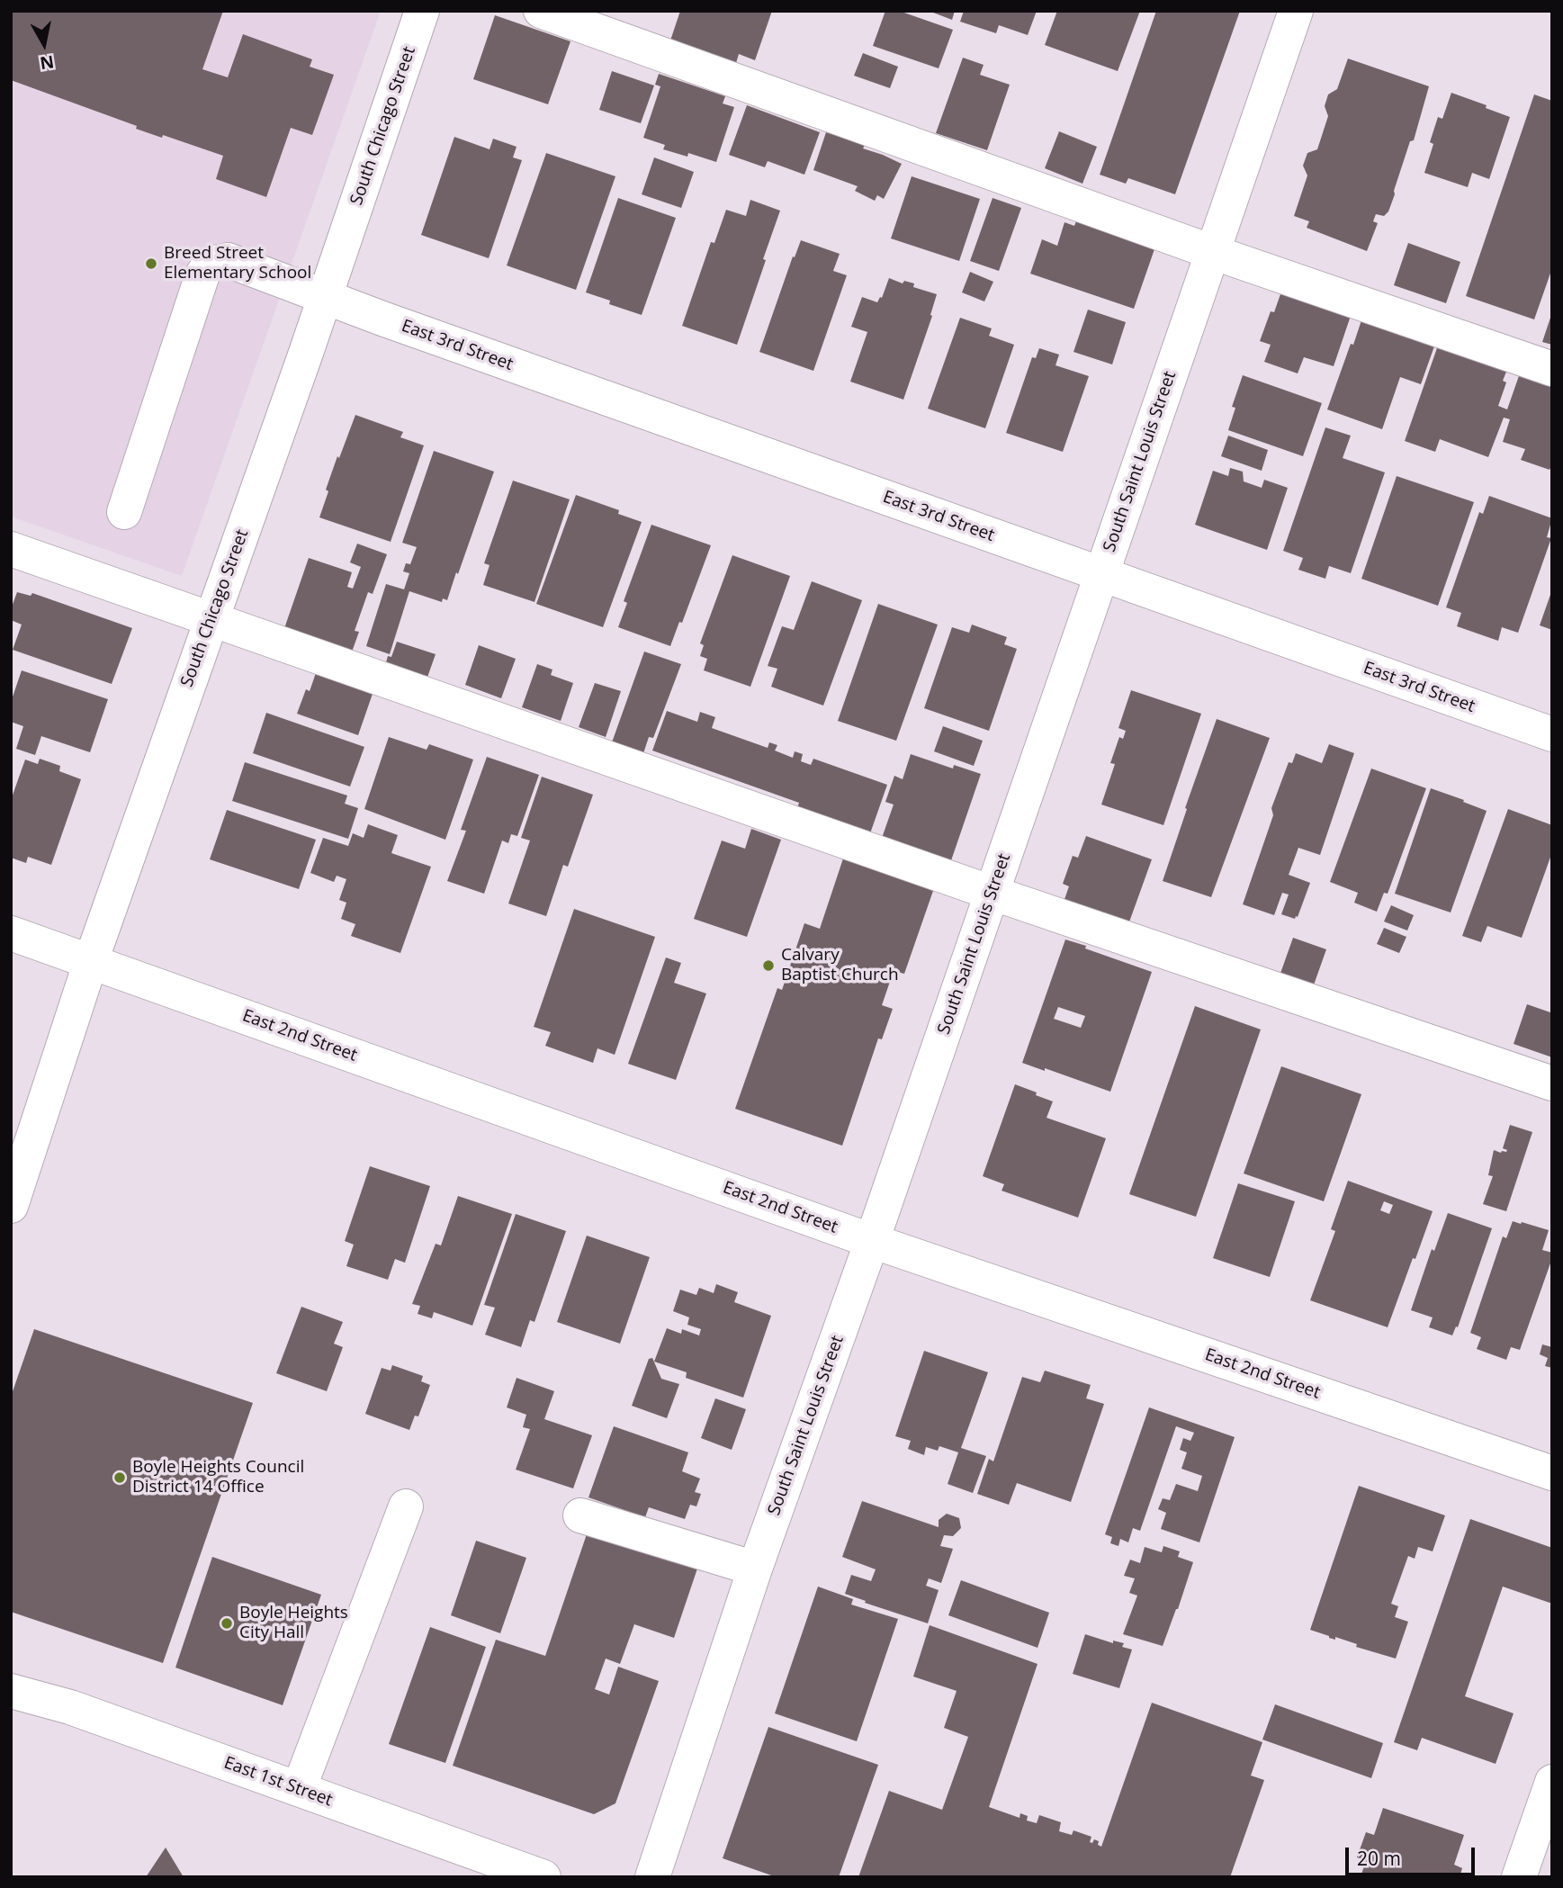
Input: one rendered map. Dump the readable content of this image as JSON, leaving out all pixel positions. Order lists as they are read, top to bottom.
{
  "streets": {
    "street": [
      "South Chicago Street",
      "East 3rd Street",
      "South Saint Louis Street",
      "East 2nd Street",
      "East 1st Street"
    ]
  },
  "crossings": [
    ["South Chicago Street", "East 3rd Street"],
    ["South Chicago Street", "East 2nd Street"],
    ["East 3rd Street", "South Saint Louis Street"],
    ["South Saint Louis Street", "East 2nd Street"]
  ],
  "places": [
    "Breed Street Elementary School",
    "Calvary Baptist Church",
    "Boyle Heights Council District 14 Office",
    "Boyle Heights City Hall"
  ],
  "scale_bar": "20 m",
  "north": "bottom"
}
